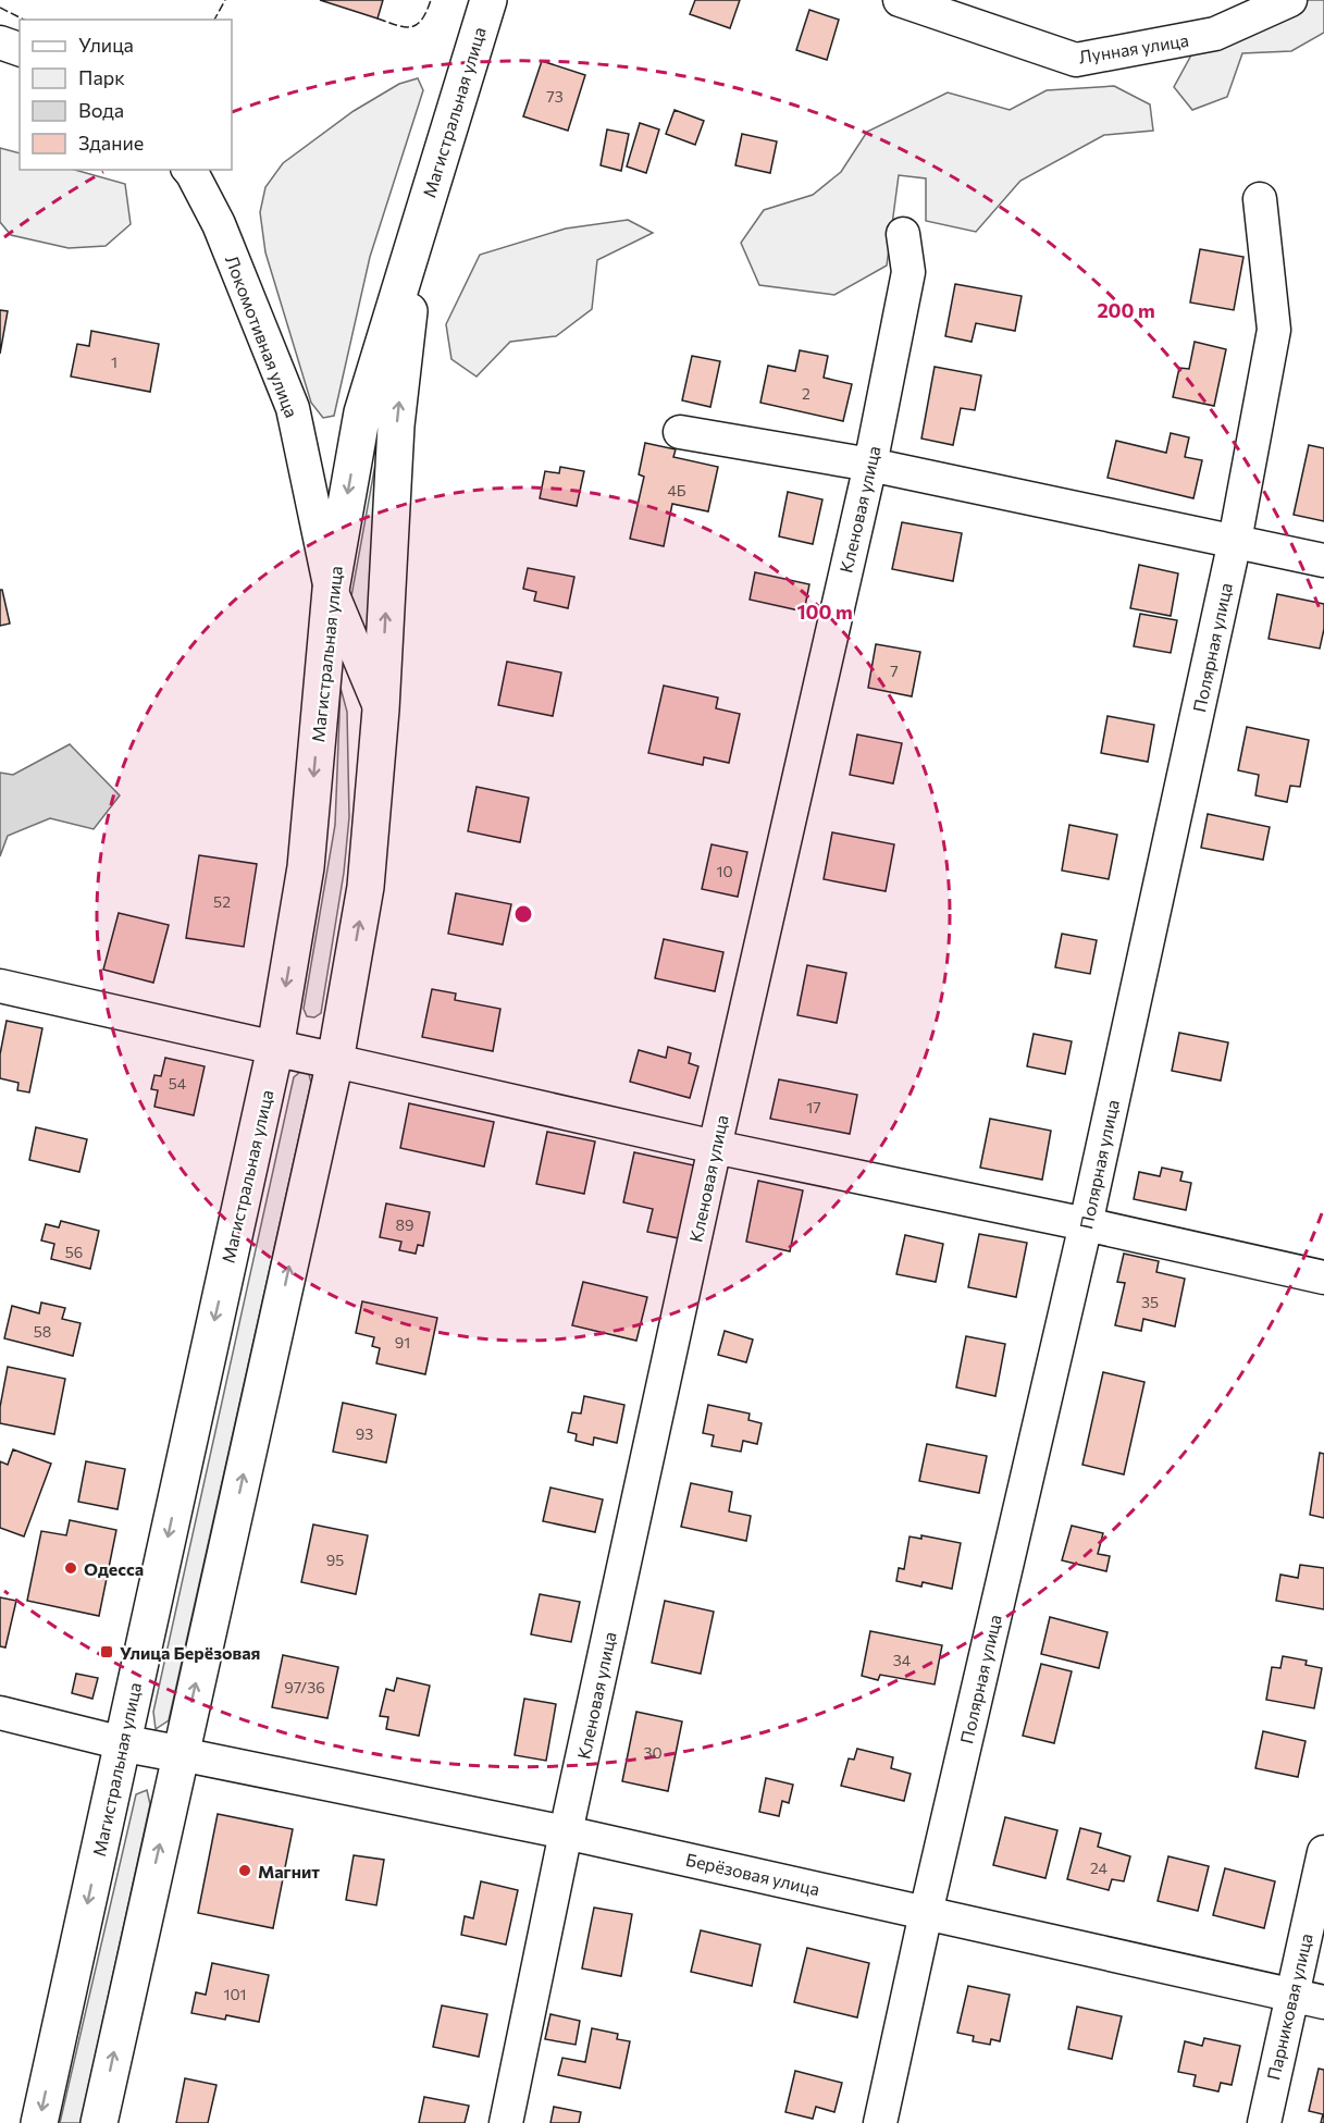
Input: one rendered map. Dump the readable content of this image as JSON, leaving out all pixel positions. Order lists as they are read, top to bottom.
{
  "streets": {
    "main road": ["Магистральная улица"],
    "street": [
      "Лунная улица",
      "Локомотивная улица",
      "Кленовая улица",
      "Полярная улица",
      "Берёзовая улица",
      "Парниковая улица"
    ]
  },
  "crossings": [
    ["Магистральная улица", "Локомотивная улица"],
    ["Магистральная улица", "Берёзовая улица"],
    ["Кленовая улица", "Берёзовая улица"],
    ["Полярная улица", "Берёзовая улица"],
    ["Берёзовая улица", "Парниковая улица"]
  ],
  "places": {
    "other": ["Одесса", "Магнит"],
    "transit": ["Улица Берёзовая"]
  },
  "house_numbers": [
    "73",
    "1",
    "2",
    "4Б",
    "7",
    "10",
    "52",
    "54",
    "17",
    "89",
    "56",
    "35",
    "58",
    "91",
    "93",
    "95",
    "34",
    "97/36",
    "30",
    "24",
    "101"
  ],
  "legend": [
    "Улица",
    "Парк",
    "Вода",
    "Здание"
  ],
  "rings": ["200 m", "100 m"]
}
